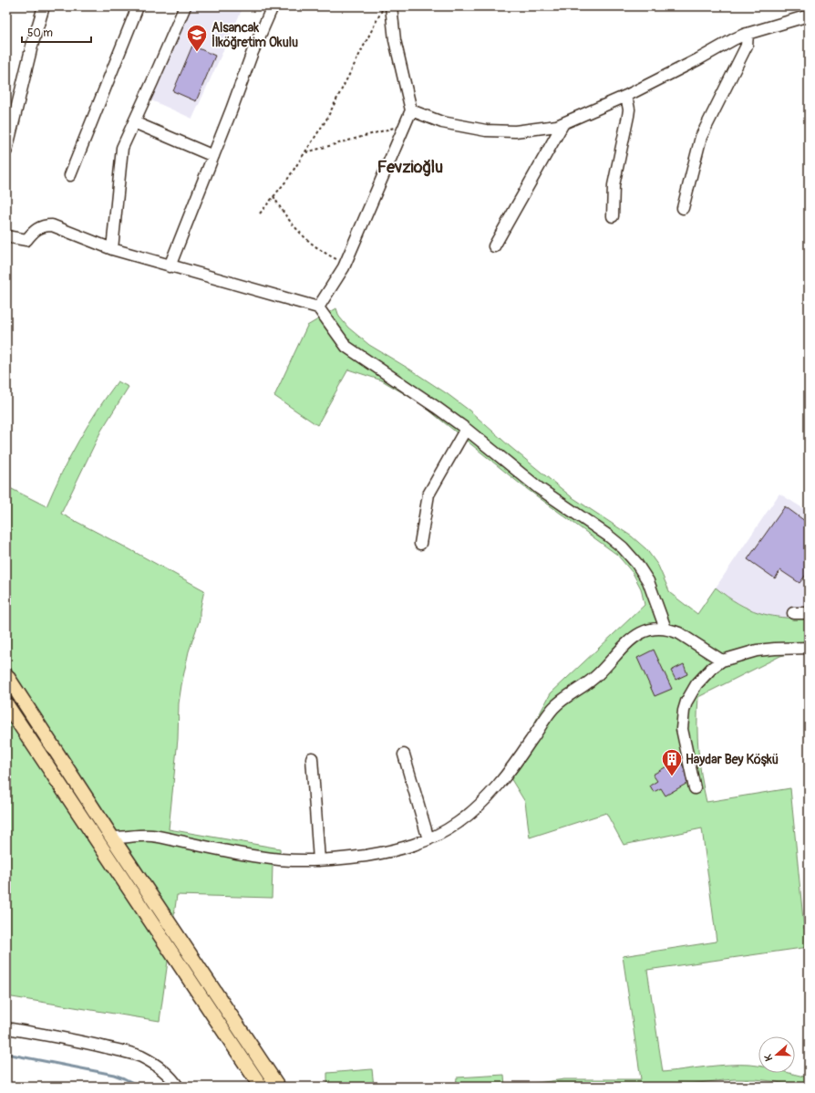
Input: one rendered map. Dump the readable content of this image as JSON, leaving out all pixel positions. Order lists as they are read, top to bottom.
{
  "districts": ["Fevzioğlu"],
  "places": {
    "school or university": ["Alsancak İlköğretim Okulu"],
    "building": ["Haydar Bey Köşkü"]
  },
  "scale_bar": "50 m",
  "north": "left"
}
